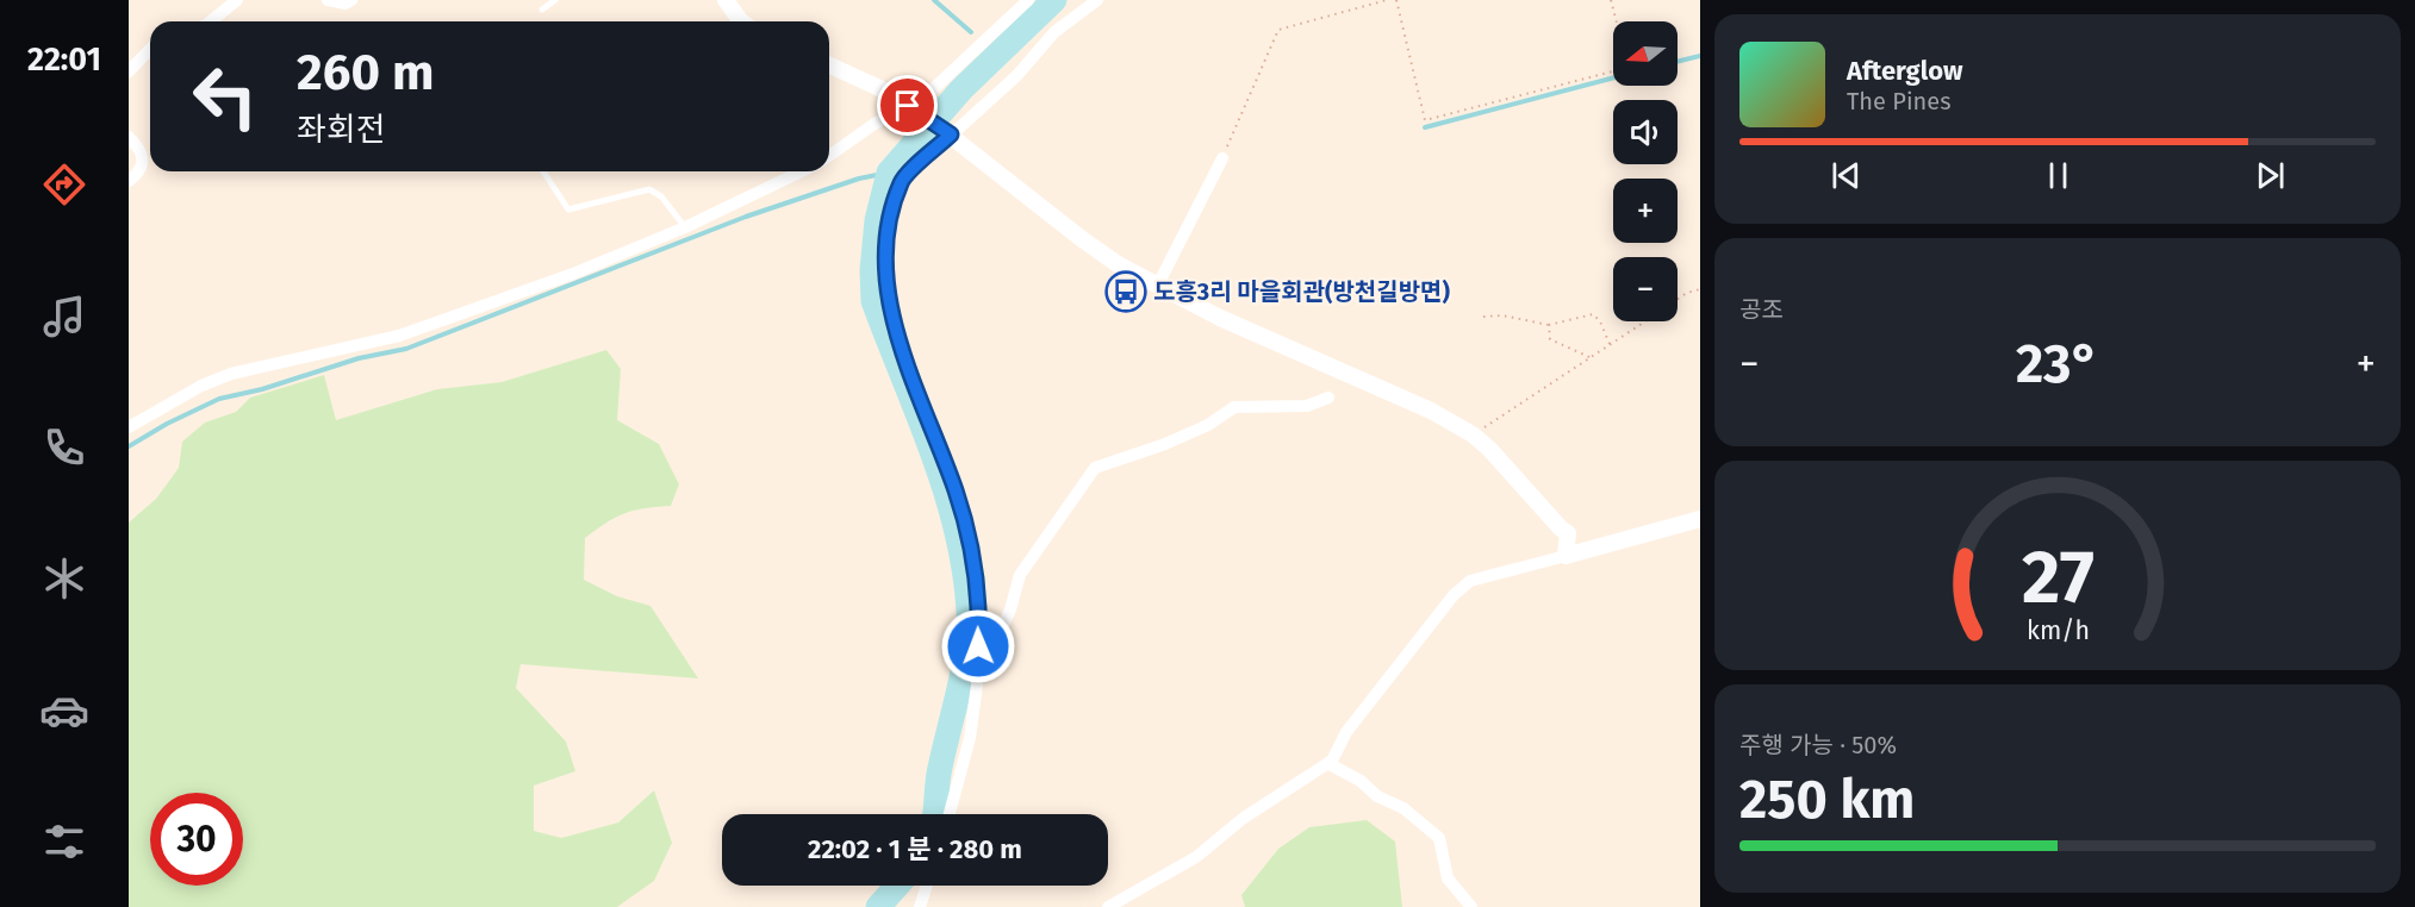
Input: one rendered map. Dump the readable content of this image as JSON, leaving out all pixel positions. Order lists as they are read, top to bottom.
{
  "places": {
    "bus stop": ["도흥3리 마을회관(방천길방면)"]
  },
  "north": "left",
  "page": {
    "tabs": "22:01",
    "map_buttons": ["+", "−"],
    "turn": ["260 m", "좌회전"],
    "song": ["Afterglow", "The Pines"],
    "tile": [
      "공조",
      ["주행 가능 · 50%", "250 km"]
    ],
    "heat": ["−", "23°", "+"],
    "limit": "30",
    "trip": "22:02 · 1 분 · 280 m",
    "gauge": ["27", "km/h"]
  }
}
